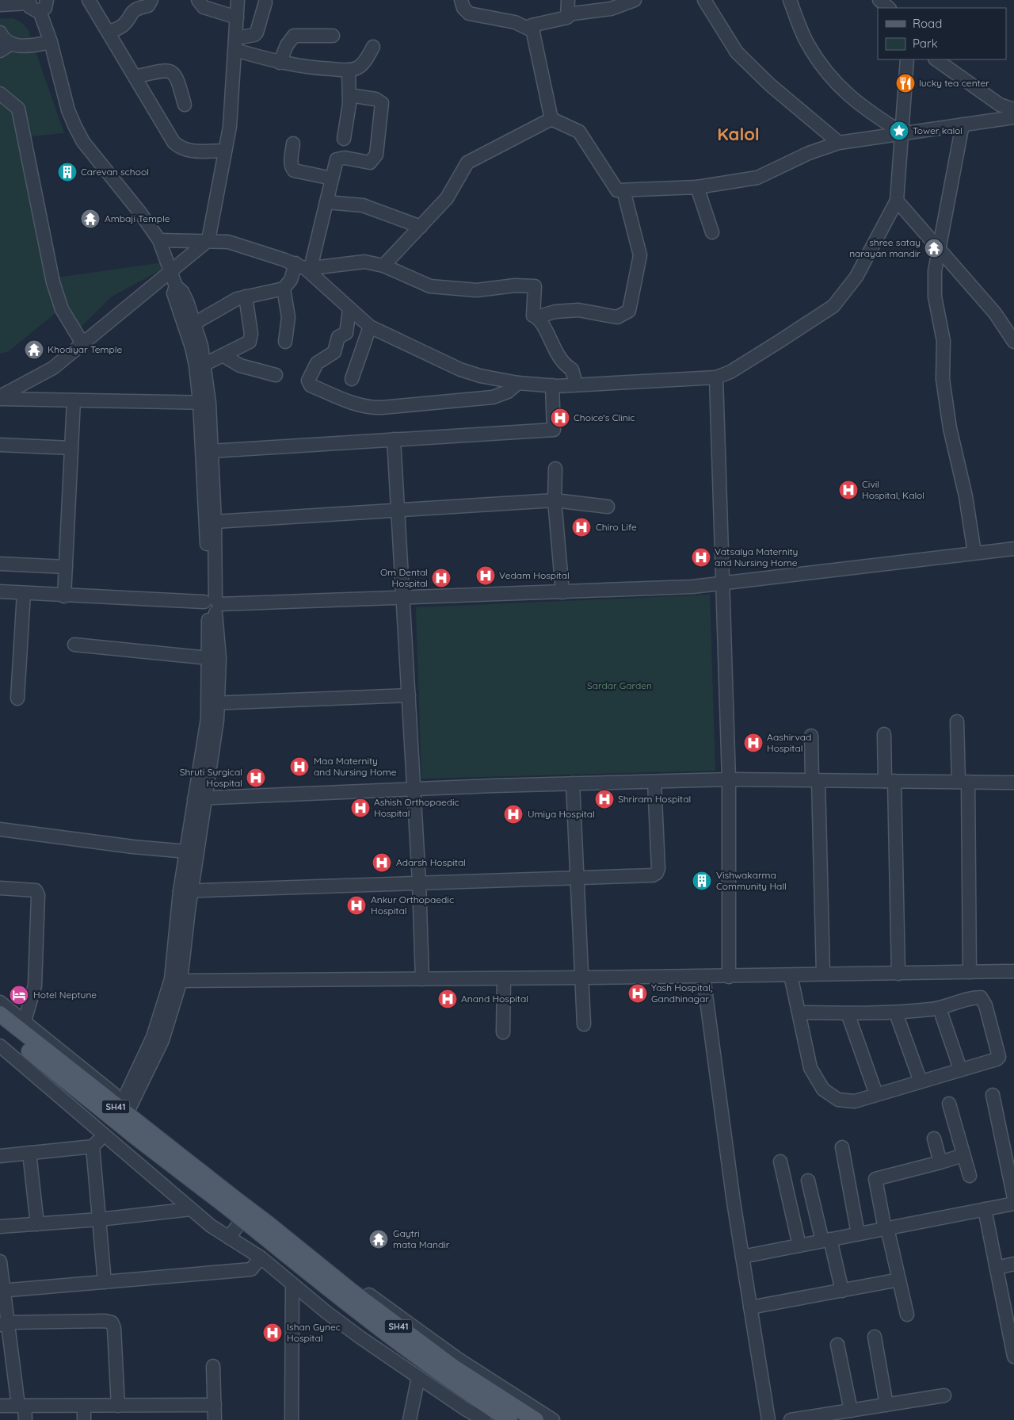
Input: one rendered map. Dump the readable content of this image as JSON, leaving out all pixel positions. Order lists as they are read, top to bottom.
{
  "streets": {
    "main road": ["SH41"]
  },
  "districts": ["Kalol"],
  "parks": ["Sardar Garden"],
  "places": {
    "restaurant": ["lucky tea center"],
    "place": ["Tower kalol"],
    "building": ["Carevan school", "Vishwakarma Community Hall"],
    "temple": [
      "Ambaji Temple",
      "shree satay narayan mandir",
      "Khodiyar Temple",
      "Gaytri mata Mandir"
    ],
    "hospital": [
      "Choice's Clinic",
      "Civil Hospital, Kalol",
      "Chiro Life",
      "Vatsalya Maternity and Nursing Home",
      "Vedam Hospital",
      "Om Dental Hospital",
      "Aashirvad Hospital",
      "Maa Maternity and Nursing Home",
      "Shruti Surgical Hospital",
      "Shriram Hospital",
      "Ashish Orthopaedic Hospital",
      "Umiya Hospital",
      "Adarsh Hospital",
      "Ankur Orthopaedic Hospital",
      "Yash Hospital, Gandhinagar",
      "Anand Hospital",
      "Ishan Gynec Hospital"
    ],
    "hotel": ["Hotel Neptune"]
  },
  "legend": ["Road", "Park"]
}
